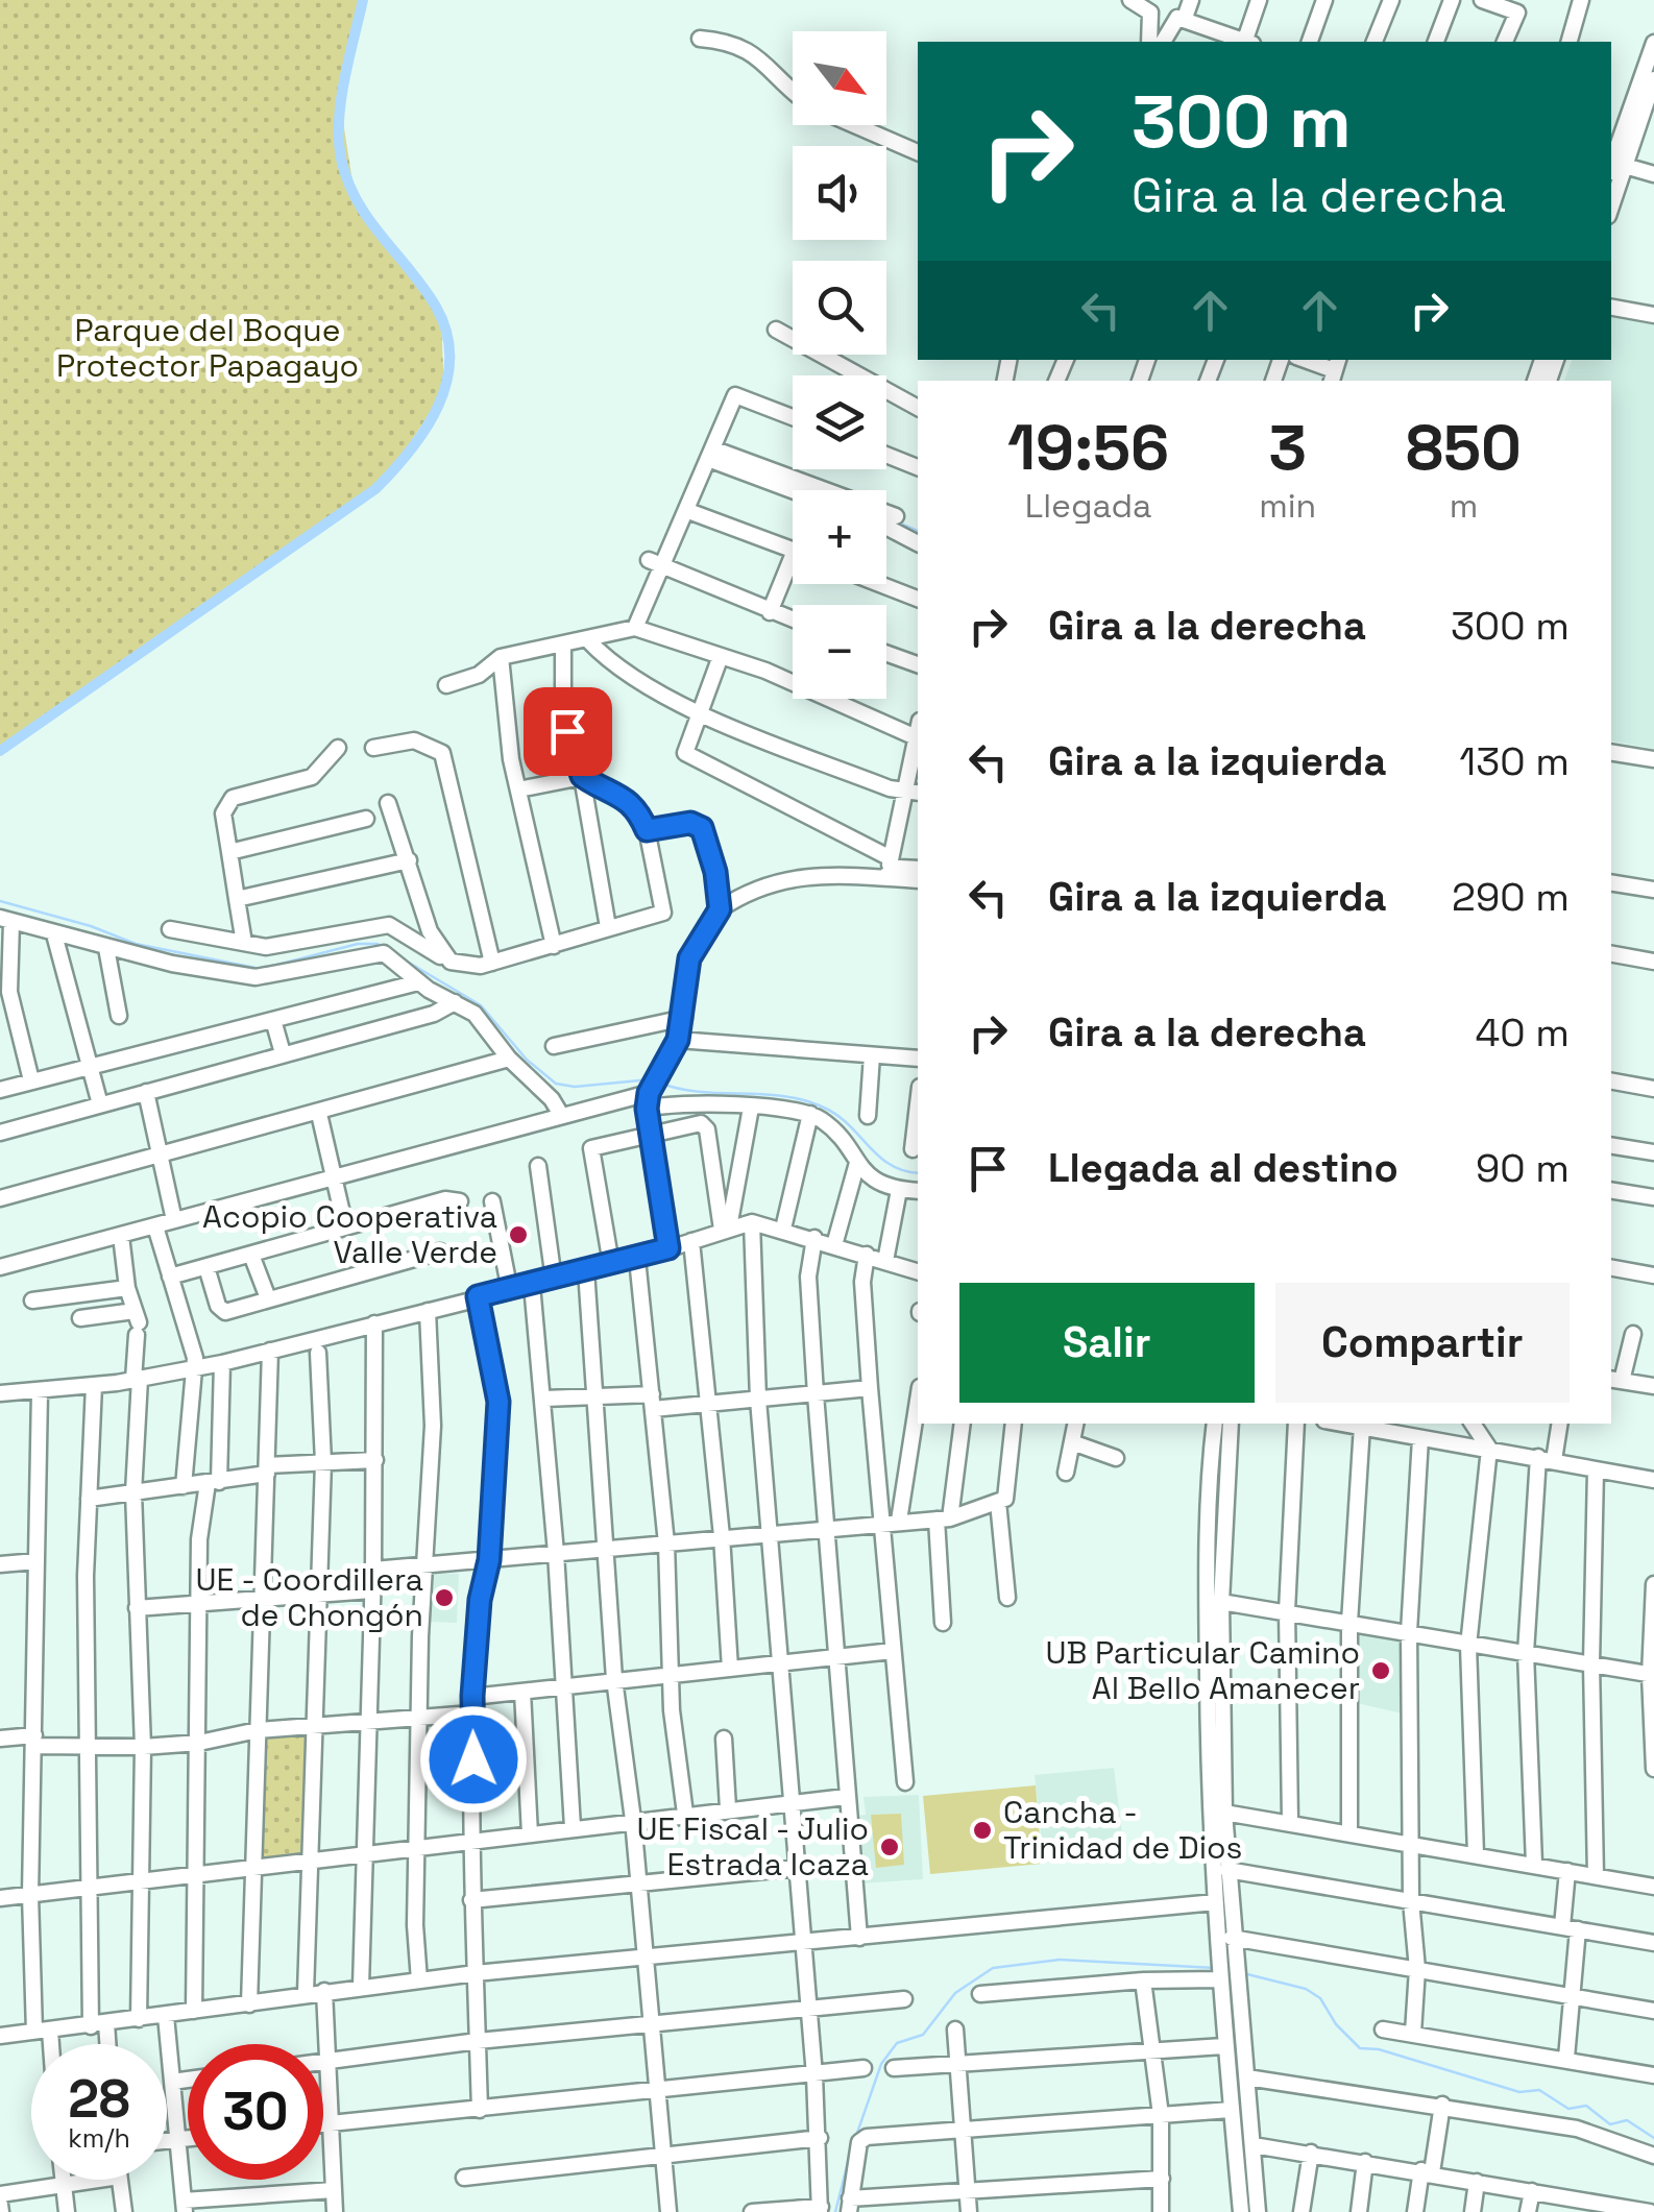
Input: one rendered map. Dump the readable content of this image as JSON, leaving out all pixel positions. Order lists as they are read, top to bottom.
{
  "parks": ["Parque del Boque Protector Papagayo"],
  "places": [
    "Acopio Cooperativa Valle Verde",
    "UE - Coordillera de Chongón",
    "UB Particular Camino Al Bello Amanecer",
    "Cancha - Trinidad de Dios",
    "UE Fiscal - Julio Estrada Icaza"
  ],
  "north": "bottom right",
  "page": {
    "map_buttons": ["+", "−"],
    "turn": ["300 m", "Gira a la derecha"],
    "eta": [
      "19:56",
      "Llegada",
      "3",
      "min",
      "850",
      "m"
    ],
    "list": [
      {
        "name": "Gira a la derecha",
        "value": "300 m"
      },
      {
        "name": "Gira a la izquierda",
        "value": "130 m"
      },
      {
        "name": "Gira a la izquierda",
        "value": "290 m"
      },
      {
        "name": "Gira a la derecha",
        "value": "40 m"
      },
      {
        "name": "Llegada al destino",
        "value": "90 m"
      }
    ],
    "buttons": ["Salir", "Compartir"],
    "speed": "28 km/h",
    "limit": "30"
  }
}
